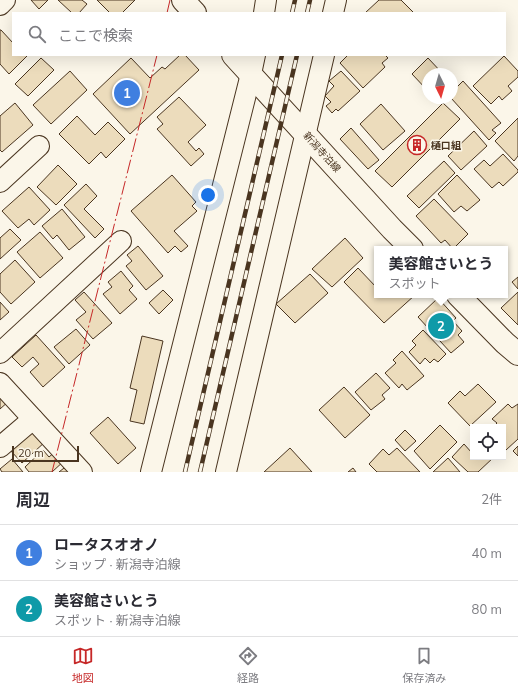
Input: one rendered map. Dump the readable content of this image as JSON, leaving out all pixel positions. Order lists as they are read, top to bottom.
{
  "streets": {
    "main road": ["新潟寺泊線"]
  },
  "places": {
    "building": ["樋口組"]
  },
  "scale_bar": "20 m",
  "north": "bottom",
  "page": {
    "search": "ここで検索",
    "pins": ["1", "2"],
    "popup": ["美容館さいとう", "スポット"],
    "scale": "20 m",
    "heading": ["周辺", "2件"],
    "list": [
      {
        "mark": "1",
        "name": "ロータスオオノ",
        "note": "ショップ · 新潟寺泊線",
        "value": "40 m"
      },
      {
        "mark": "2",
        "name": "美容館さいとう",
        "note": "スポット · 新潟寺泊線",
        "value": "80 m"
      }
    ],
    "nav": ["地図", "経路", "保存済み"]
  }
}
